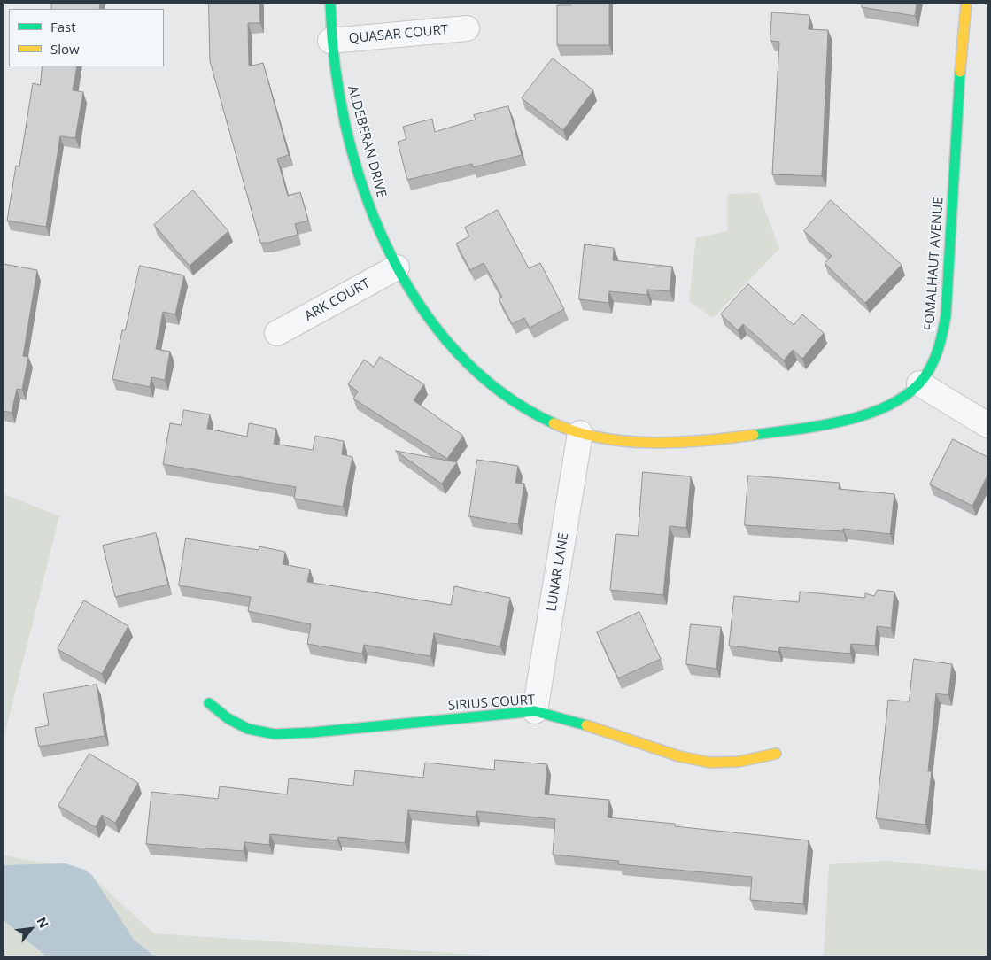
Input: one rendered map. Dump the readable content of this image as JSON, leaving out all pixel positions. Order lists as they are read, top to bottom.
{
  "streets": {
    "street": [
      "QUASAR COURT",
      "ALDEBERAN DRIVE",
      "FOMALHAUT AVENUE",
      "ARK COURT",
      "LUNAR LANE",
      "SIRIUS COURT"
    ]
  },
  "crossings": [
    ["QUASAR COURT", "ALDEBERAN DRIVE"],
    ["ALDEBERAN DRIVE", "FOMALHAUT AVENUE"],
    ["ALDEBERAN DRIVE", "ARK COURT"],
    ["ALDEBERAN DRIVE", "LUNAR LANE"],
    ["FOMALHAUT AVENUE", "LUNAR LANE"],
    ["LUNAR LANE", "SIRIUS COURT"]
  ],
  "legend": ["Fast", "Slow"],
  "north": "top right"
}
